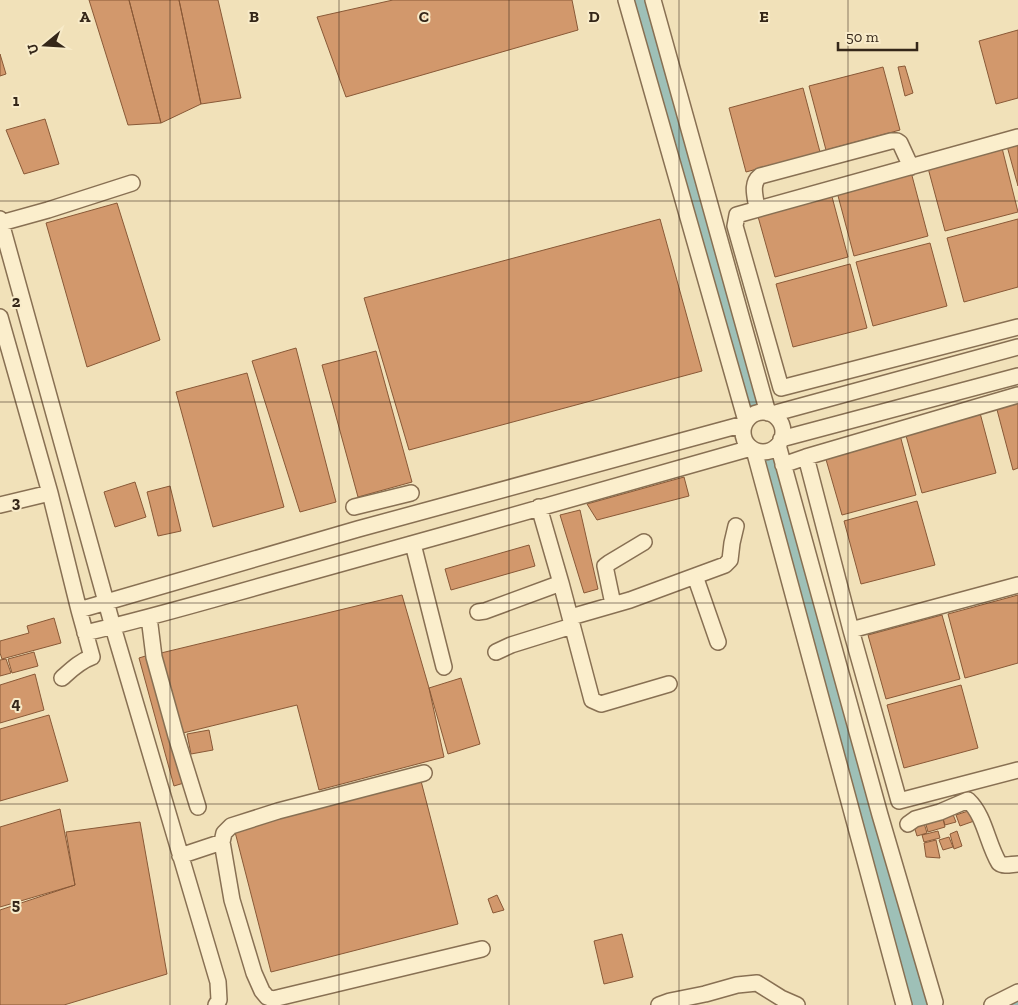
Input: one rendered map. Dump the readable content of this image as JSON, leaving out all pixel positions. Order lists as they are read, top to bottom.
{
  "scale_bar": "50 m",
  "north": "left",
  "grid": {
    "columns": [
      "A",
      "B",
      "C",
      "D",
      "E"
    ],
    "rows": [
      "1",
      "2",
      "3",
      "4",
      "5"
    ]
  }
}
